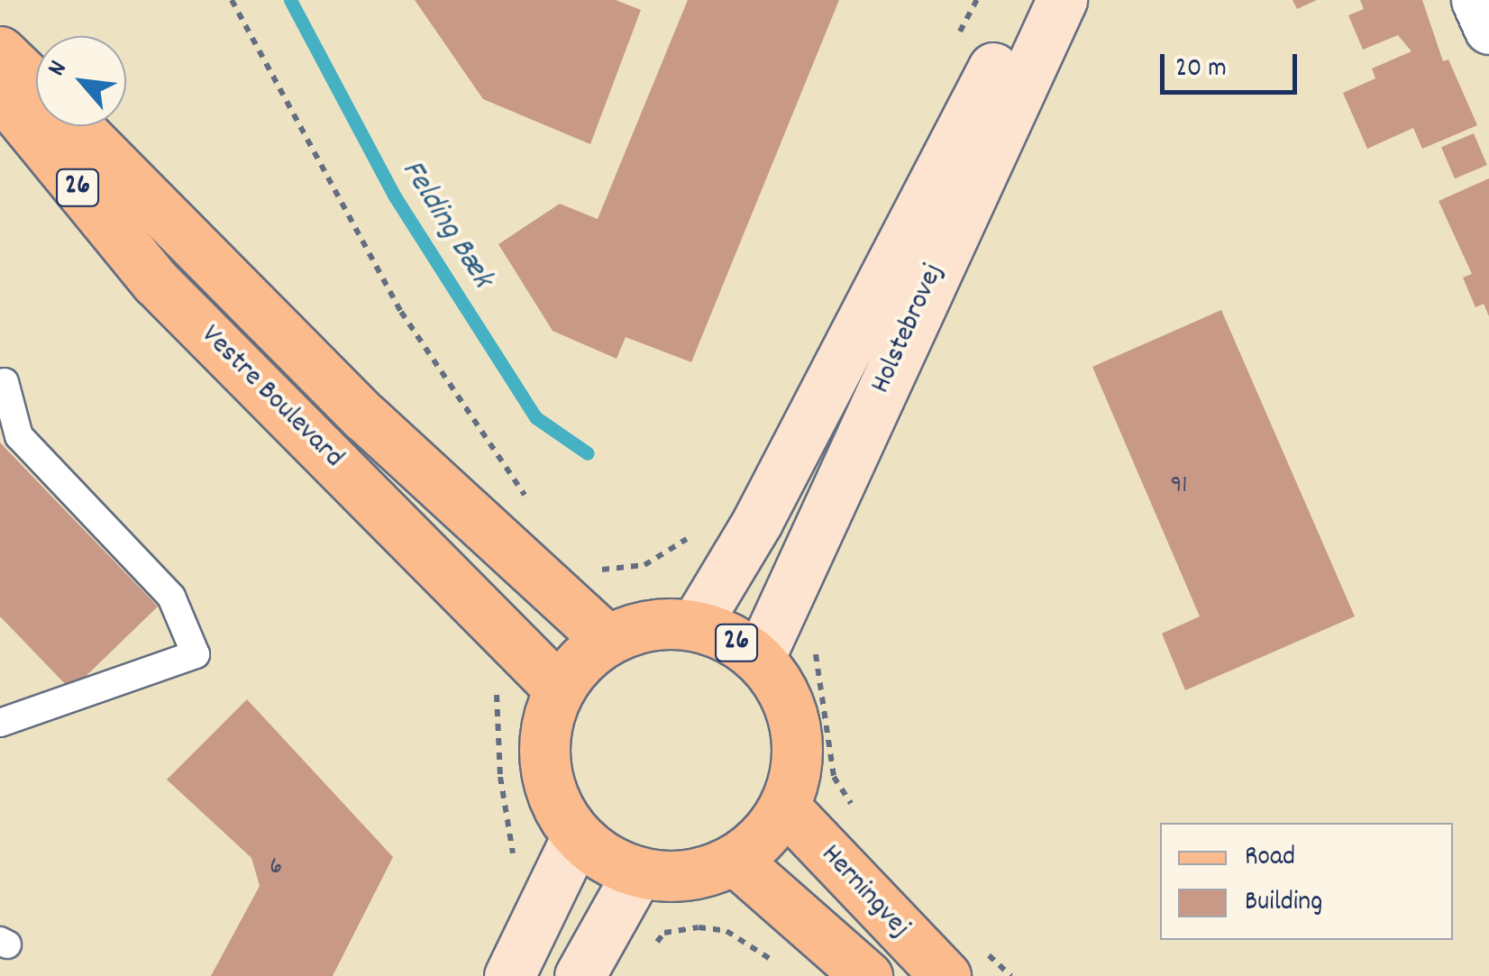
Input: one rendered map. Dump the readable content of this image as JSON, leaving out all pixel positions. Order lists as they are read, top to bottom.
{
  "streets": {
    "main road": ["26", "Vestre Boulevard", "Herningvej"],
    "street": ["Holstebrovej"]
  },
  "crossings": [
    ["26", "Holstebrovej"],
    ["26", "Vestre Boulevard"],
    ["26", "Herningvej"],
    ["Holstebrovej", "Vestre Boulevard"],
    ["Holstebrovej", "Herningvej"],
    ["Vestre Boulevard", "Herningvej"]
  ],
  "water": ["Felding Bæk"],
  "house_numbers": ["91", "6"],
  "legend": ["Road", "Building"],
  "scale_bar": "20 m",
  "north": "top left"
}
